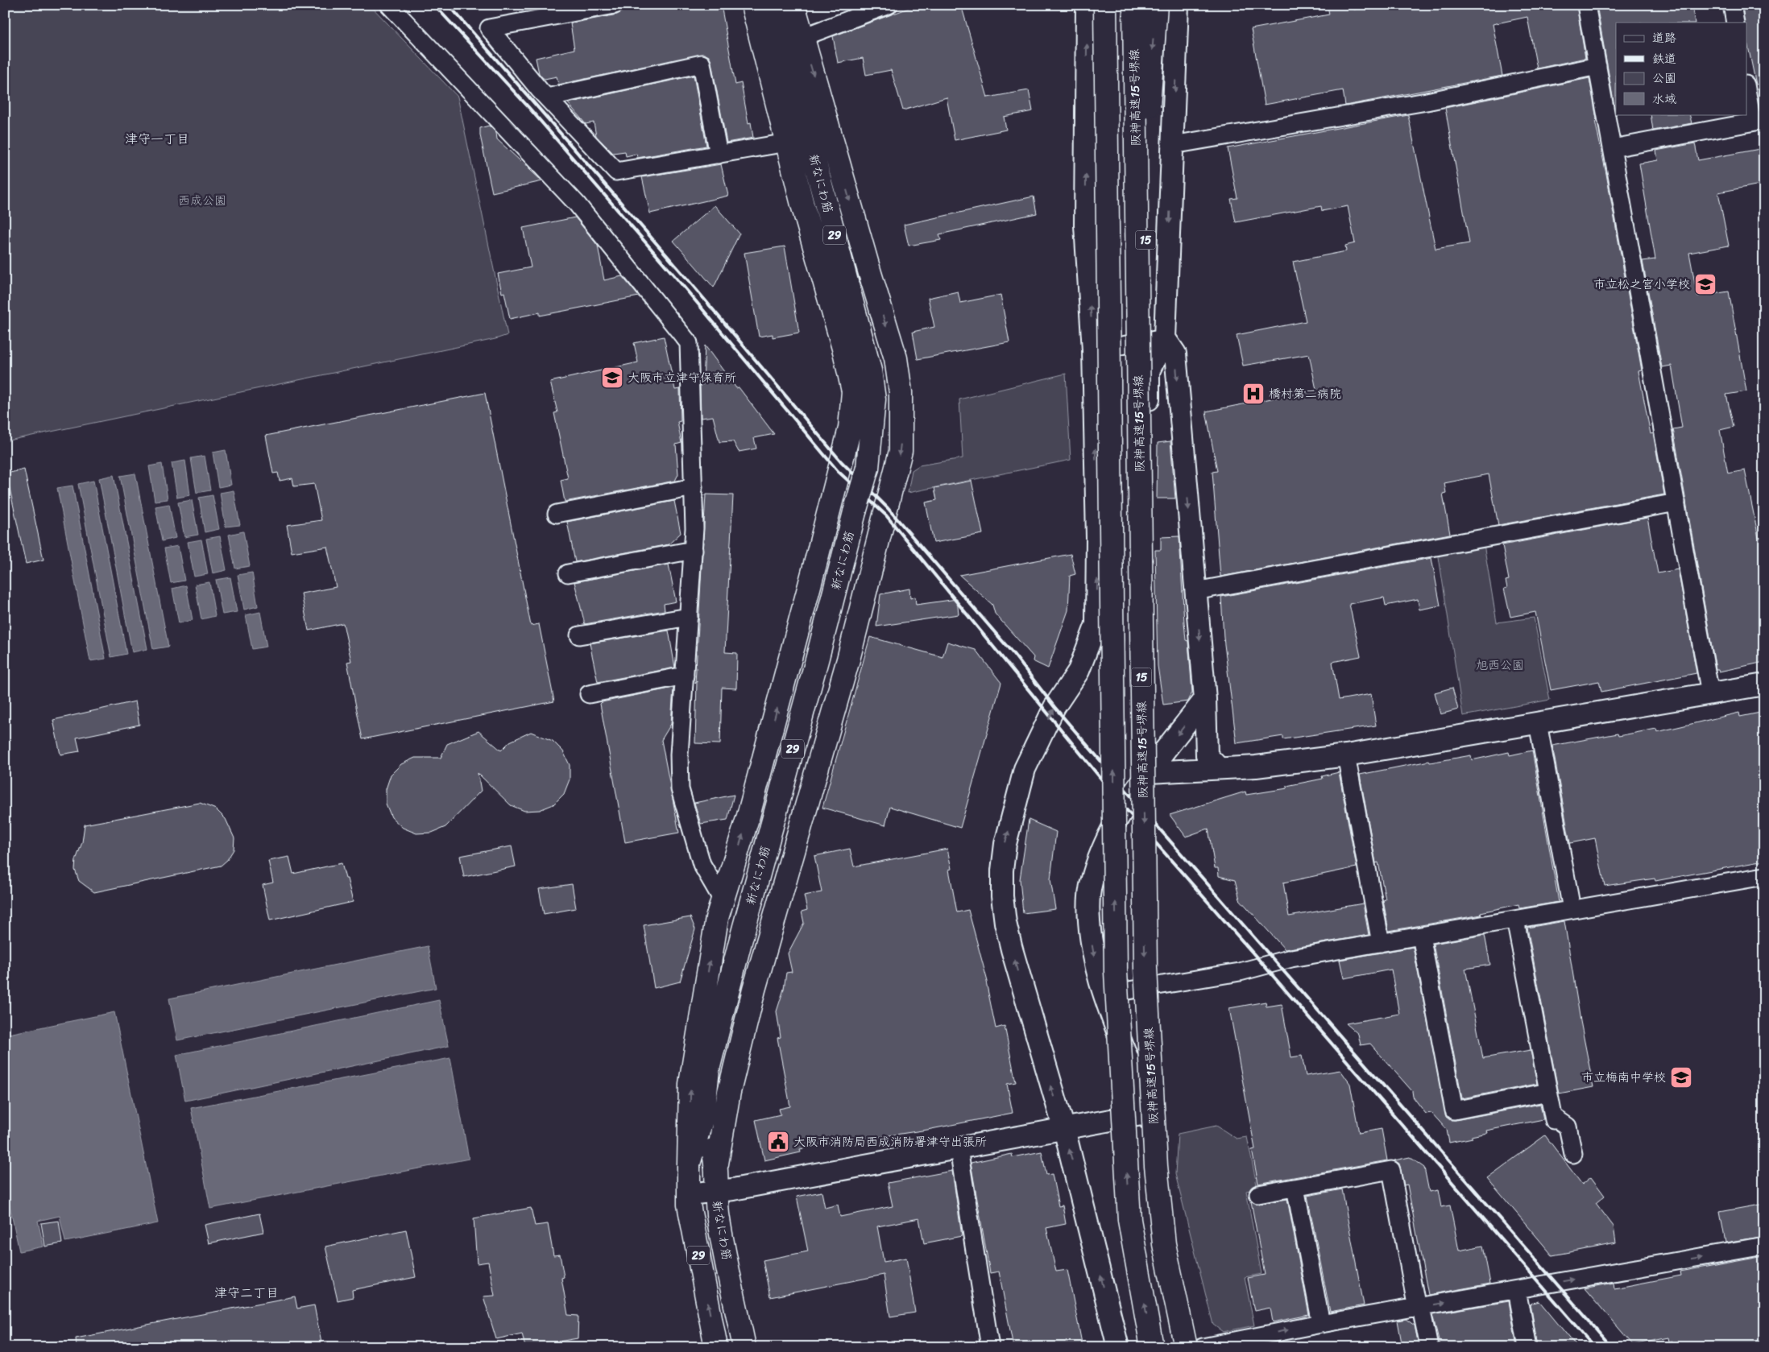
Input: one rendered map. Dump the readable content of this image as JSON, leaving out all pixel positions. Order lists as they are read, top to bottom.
{
  "streets": {
    "main road": [
      "阪神高速15号堺線",
      "新なにわ筋",
      "29",
      "15"
    ]
  },
  "crossings": [
    ["阪神高速15号堺線", "15"]
  ],
  "districts": ["津守一丁目", "津守二丁目"],
  "parks": ["西成公園", "旭西公園"],
  "places": {
    "school or university": ["市立松之宮小学校", "大阪市立津守保育所", "市立梅南中学校"],
    "hospital": ["橋村第二病院"],
    "public building": ["大阪市消防局西成消防署津守出張所"]
  },
  "legend": [
    "道路",
    "鉄道",
    "公園",
    "水域"
  ]
}
